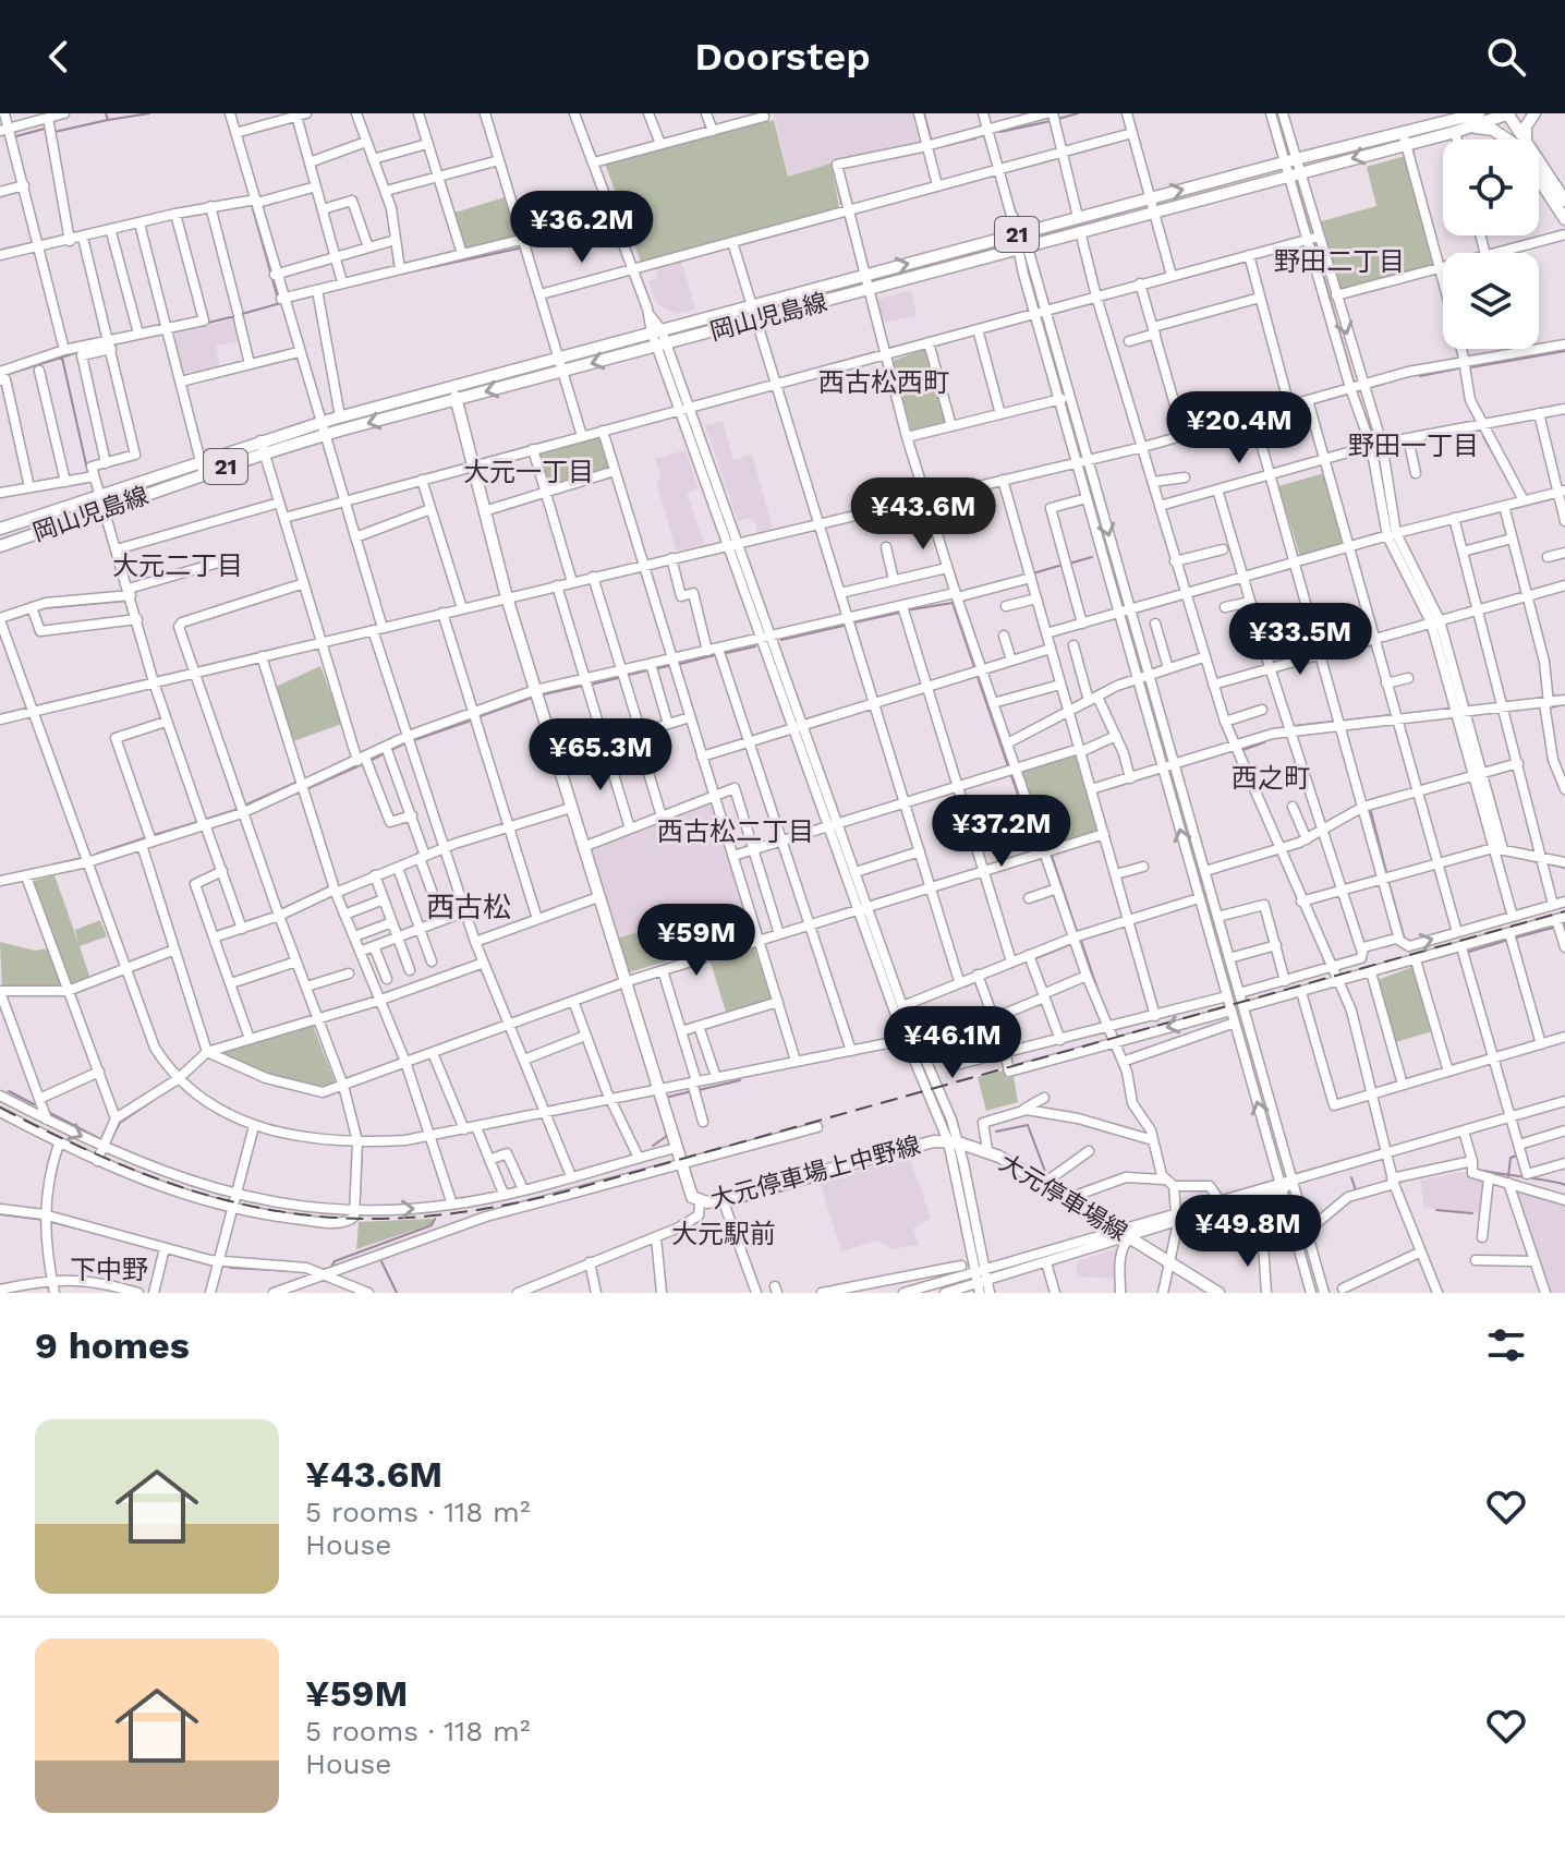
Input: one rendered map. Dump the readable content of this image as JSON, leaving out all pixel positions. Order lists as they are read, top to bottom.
{
  "streets": {
    "main road": [
      "21",
      "岡山児島線",
      "大元停車場上中野線",
      "大元停車場線"
    ]
  },
  "crossings": [
    ["岡山児島線", "大元停車場上中野線"],
    ["大元停車場上中野線", "大元停車場線"]
  ],
  "districts": [
    "野田二丁目",
    "西古松西町",
    "野田一丁目",
    "大元一丁目",
    "大元二丁目",
    "西之町",
    "西古松二丁目",
    "西古松",
    "大元駅前",
    "下中野"
  ],
  "page": {
    "header": "Doorstep",
    "price": [
      "¥36.2M",
      "¥20.4M",
      "¥43.6M",
      "¥33.5M",
      "¥65.3M",
      "¥37.2M",
      "¥59M",
      "¥46.1M",
      "¥49.8M"
    ],
    "heading": "9 homes",
    "list": [
      {
        "name": "¥43.6M",
        "note": "5 rooms · 118 m² · House"
      },
      {
        "name": "¥59M",
        "note": "5 rooms · 118 m² · House"
      }
    ]
  }
}
